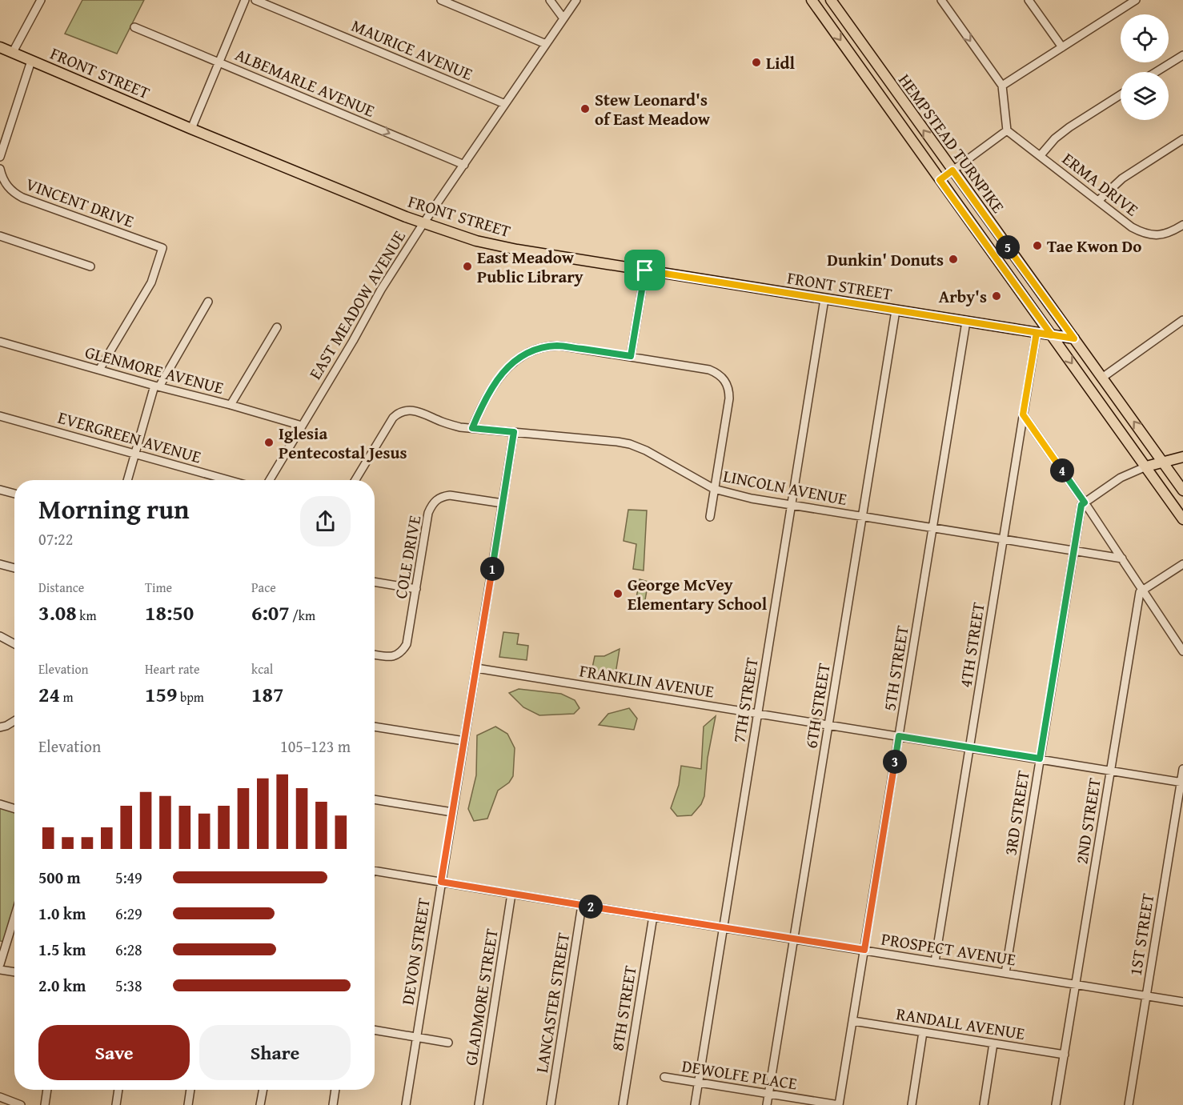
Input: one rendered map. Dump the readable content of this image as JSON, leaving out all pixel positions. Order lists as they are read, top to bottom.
{
  "streets": {
    "main road": ["FRONT STREET", "HEMPSTEAD TURNPIKE"],
    "street": [
      "MAURICE AVENUE",
      "ALBEMARLE AVENUE",
      "ERMA DRIVE",
      "VINCENT DRIVE",
      "EAST MEADOW AVENUE",
      "GLENMORE AVENUE",
      "EVERGREEN AVENUE",
      "LINCOLN AVENUE",
      "COLE DRIVE",
      "4TH STREET",
      "5TH STREET",
      "FRANKLIN AVENUE",
      "7TH STREET",
      "6TH STREET",
      "3RD STREET",
      "2ND STREET",
      "1ST STREET",
      "PROSPECT AVENUE",
      "DEVON STREET",
      "GLADMORE STREET",
      "LANCASTER STREET",
      "8TH STREET",
      "RANDALL AVENUE",
      "DEWOLFE PLACE"
    ]
  },
  "crossings": [
    ["MAURICE AVENUE", "EAST MEADOW AVENUE"],
    ["FRONT STREET", "HEMPSTEAD TURNPIKE"],
    ["FRONT STREET", "EAST MEADOW AVENUE"],
    ["FRONT STREET", "4TH STREET"],
    ["FRONT STREET", "5TH STREET"],
    ["FRONT STREET", "7TH STREET"],
    ["FRONT STREET", "6TH STREET"],
    ["ALBEMARLE AVENUE", "EAST MEADOW AVENUE"],
    ["VINCENT DRIVE", "GLENMORE AVENUE"],
    ["EAST MEADOW AVENUE", "GLENMORE AVENUE"],
    ["LINCOLN AVENUE", "4TH STREET"],
    ["LINCOLN AVENUE", "5TH STREET"],
    ["LINCOLN AVENUE", "7TH STREET"],
    ["LINCOLN AVENUE", "6TH STREET"],
    ["LINCOLN AVENUE", "3RD STREET"],
    ["LINCOLN AVENUE", "DEVON STREET"],
    ["COLE DRIVE", "DEVON STREET"],
    ["4TH STREET", "FRANKLIN AVENUE"],
    ["4TH STREET", "PROSPECT AVENUE"],
    ["5TH STREET", "FRANKLIN AVENUE"],
    ["5TH STREET", "PROSPECT AVENUE"],
    ["5TH STREET", "RANDALL AVENUE"],
    ["5TH STREET", "DEWOLFE PLACE"],
    ["FRANKLIN AVENUE", "7TH STREET"],
    ["FRANKLIN AVENUE", "6TH STREET"],
    ["FRANKLIN AVENUE", "3RD STREET"],
    ["FRANKLIN AVENUE", "2ND STREET"],
    ["FRANKLIN AVENUE", "1ST STREET"],
    ["FRANKLIN AVENUE", "DEVON STREET"],
    ["7TH STREET", "PROSPECT AVENUE"],
    ["7TH STREET", "DEWOLFE PLACE"],
    ["6TH STREET", "PROSPECT AVENUE"],
    ["6TH STREET", "DEWOLFE PLACE"],
    ["3RD STREET", "PROSPECT AVENUE"],
    ["2ND STREET", "PROSPECT AVENUE"],
    ["2ND STREET", "RANDALL AVENUE"],
    ["1ST STREET", "PROSPECT AVENUE"],
    ["PROSPECT AVENUE", "DEVON STREET"],
    ["PROSPECT AVENUE", "GLADMORE STREET"],
    ["PROSPECT AVENUE", "LANCASTER STREET"],
    ["PROSPECT AVENUE", "8TH STREET"]
  ],
  "one_way": ["ALBEMARLE AVENUE"],
  "places": [
    "Lidl",
    "Stew Leonard's of East Meadow",
    "Tae Kwon Do",
    "Dunkin' Donuts",
    "East Meadow Public Library",
    "Arby's",
    "Iglesia Pentecostal Jesus",
    "George McVey Elementary School"
  ],
  "page": {
    "pins": [
      "5",
      "4",
      "1",
      "3",
      "2"
    ],
    "heading": ["Morning run", "07:22"],
    "stats": [
      ["Distance", "3.08 km"],
      ["Time", "18:50"],
      ["Pace", "6:07 /km"],
      ["Elevation", "24 m"],
      ["Heart rate", "159 bpm"],
      ["kcal", "187"]
    ],
    "chart": ["Elevation", "105–123 m"],
    "list": [
      {
        "name": "500 m",
        "note": "5:49"
      },
      {
        "name": "1.0 km",
        "note": "6:29"
      },
      {
        "name": "1.5 km",
        "note": "6:28"
      },
      {
        "name": "2.0 km",
        "note": "5:38"
      }
    ],
    "buttons": ["Save", "Share"]
  }
}
